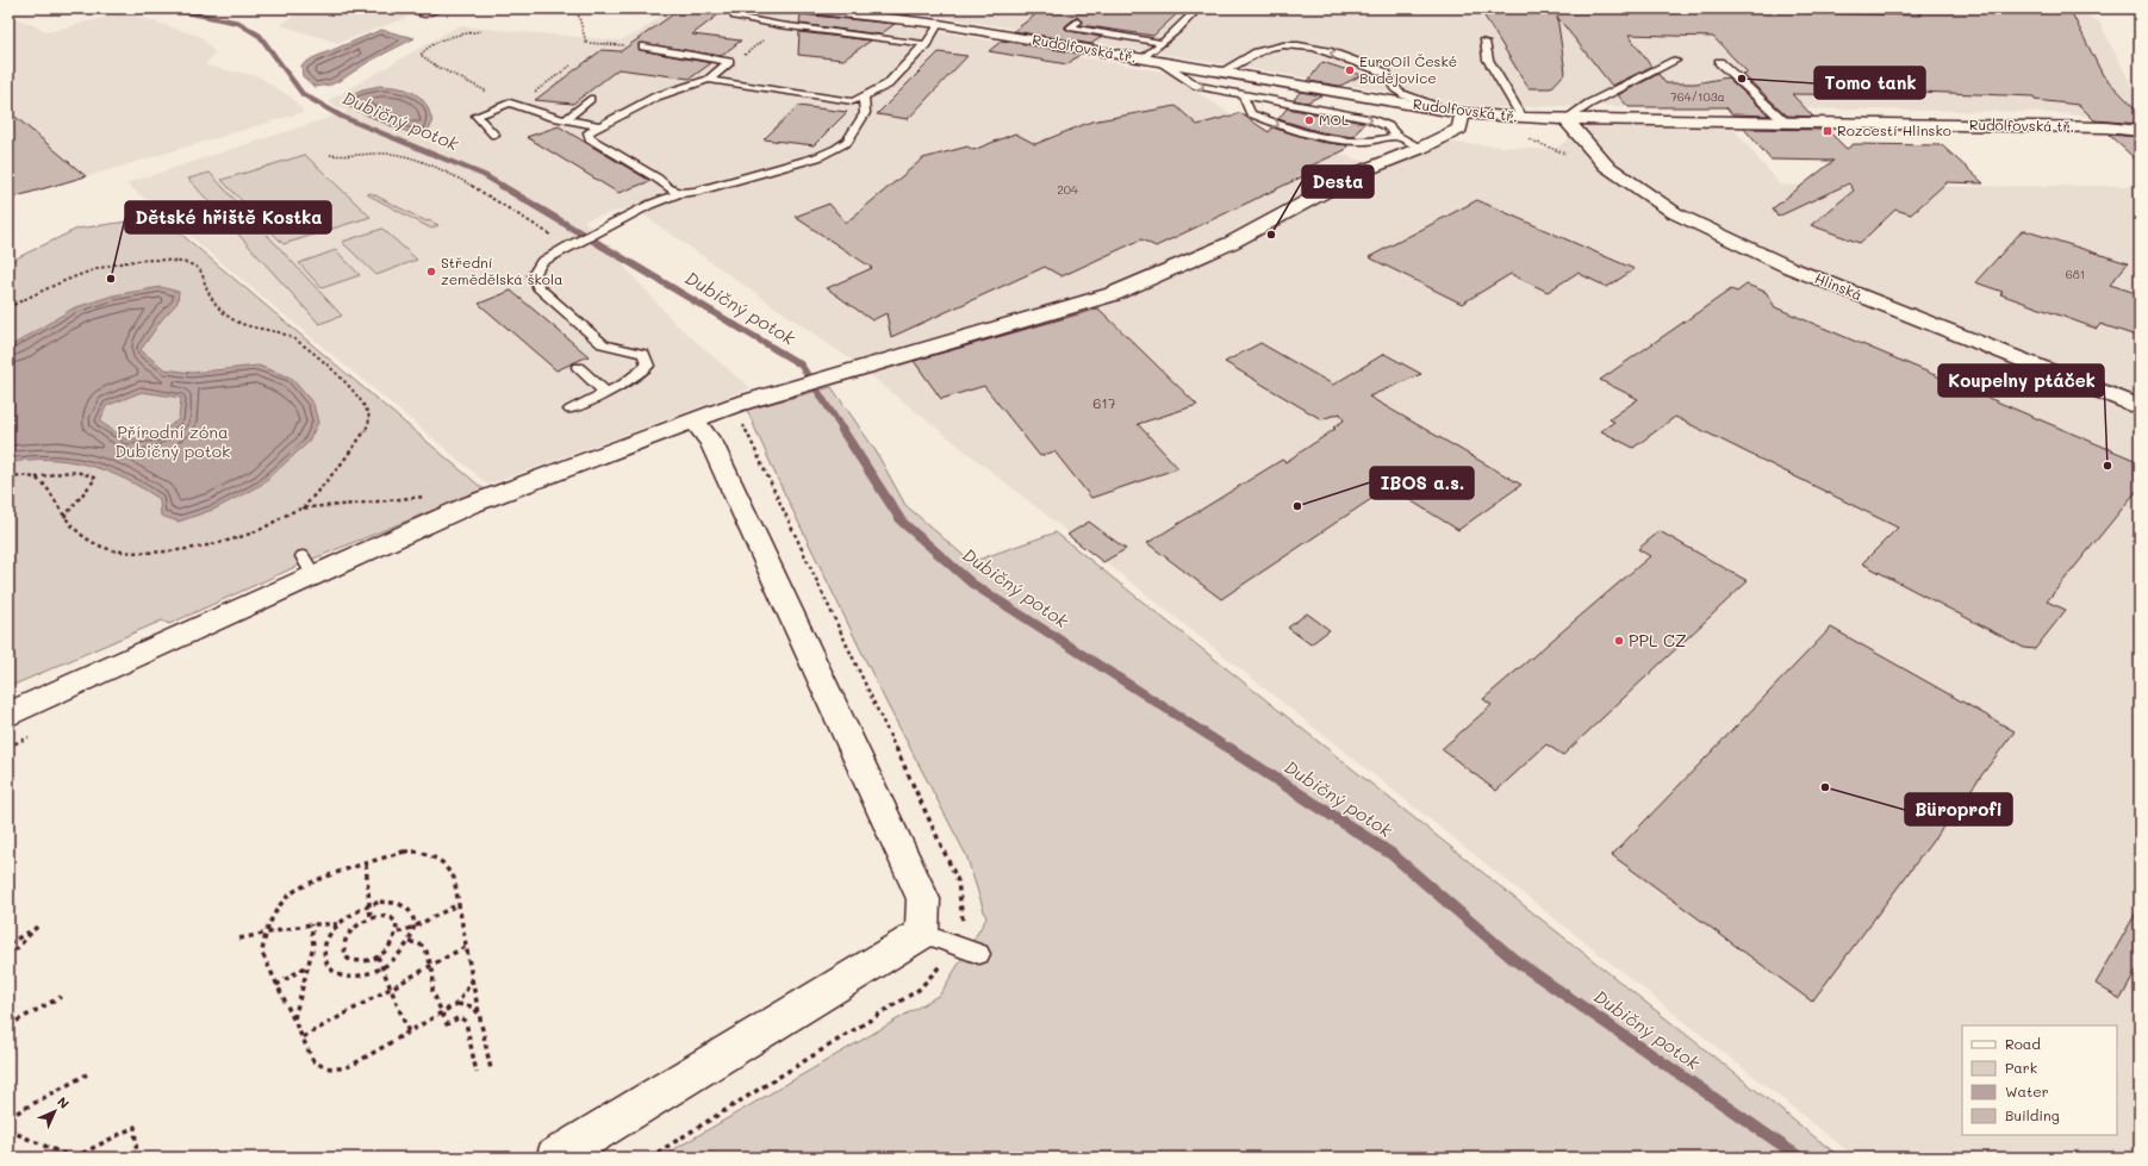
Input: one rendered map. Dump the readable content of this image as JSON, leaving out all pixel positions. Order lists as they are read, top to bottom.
{
  "streets": {
    "street": ["Rudolfovská tř.", "Hlinská"]
  },
  "crossings": [
    ["Rudolfovská tř.", "Hlinská"]
  ],
  "water": ["Dubičný potok"],
  "parks": ["Přírodní zóna Dubičný potok"],
  "places": {
    "other": [
      "EuroOil České Budějovice",
      "Tomo tank",
      "MOL",
      "Desta",
      "Střední zemědělská škola",
      "Dětské hřiště Kostka",
      "Koupelny ptáček",
      "IBOS a.s.",
      "PPL CZ",
      "Büroprofi"
    ],
    "transit": ["Rozcestí Hlinsko"]
  },
  "house_numbers": [
    "764/103a",
    "204",
    "681",
    "617"
  ],
  "legend": [
    "Road",
    "Park",
    "Water",
    "Building"
  ],
  "north": "top right"
}
